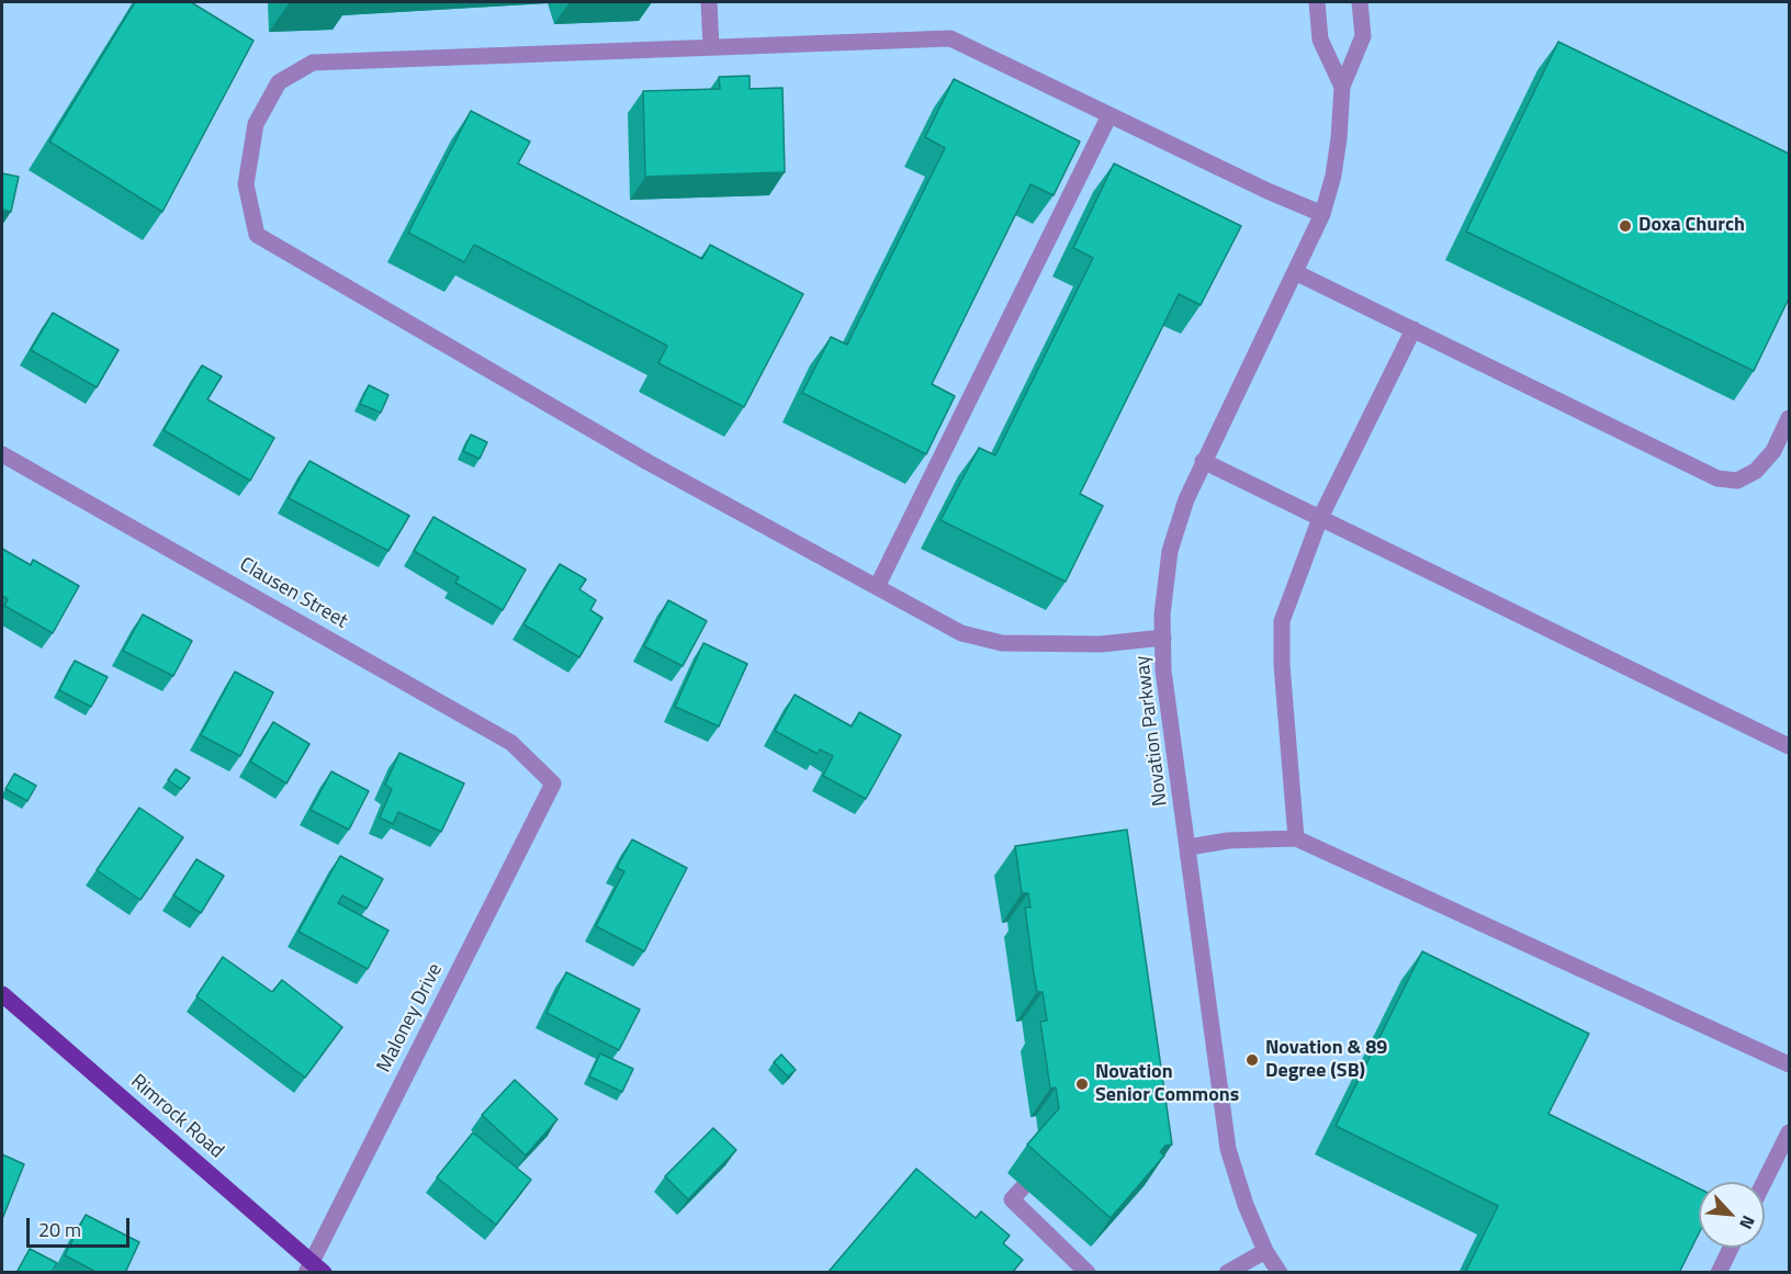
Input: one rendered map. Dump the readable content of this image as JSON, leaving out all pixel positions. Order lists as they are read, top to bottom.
{
  "streets": {
    "main road": ["Rimrock Road"],
    "street": ["Clausen Street", "Novation Parkway", "Maloney Drive"]
  },
  "crossings": [
    ["Clausen Street", "Maloney Drive"],
    ["Maloney Drive", "Rimrock Road"]
  ],
  "places": ["Doxa Church", "Novation & 89 Degree (SB)", "Novation Senior Commons"],
  "scale_bar": "20 m",
  "north": "bottom right"
}
